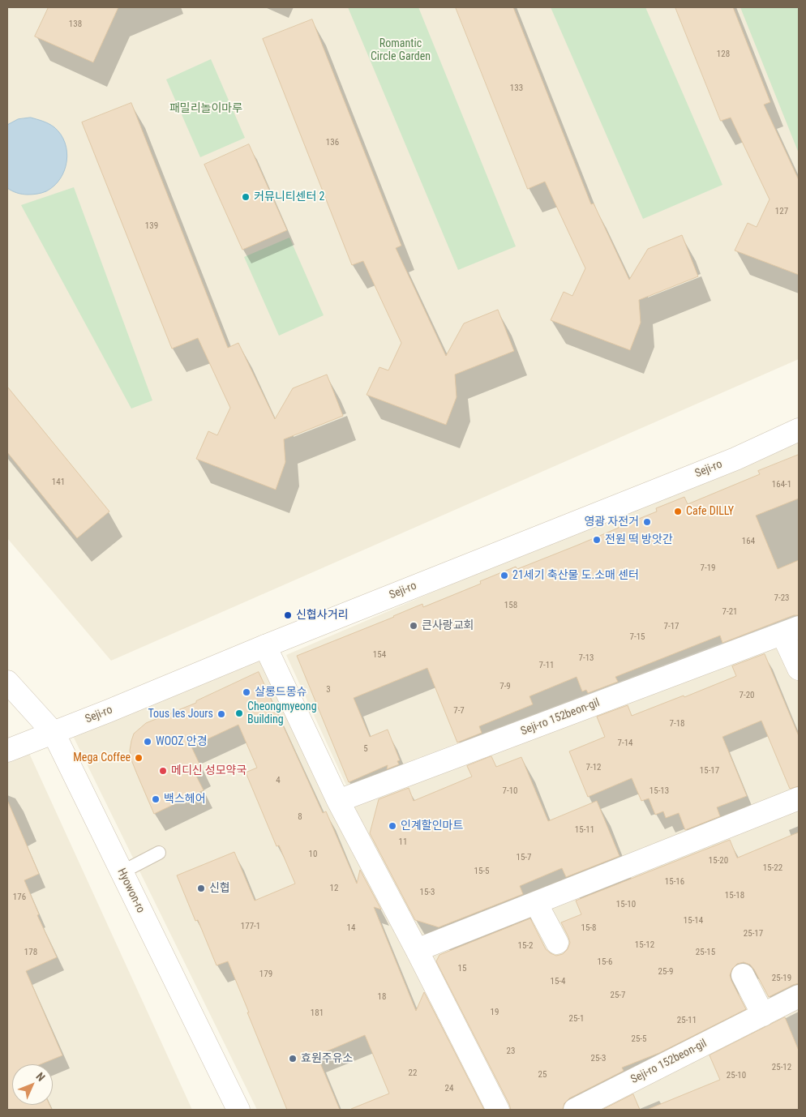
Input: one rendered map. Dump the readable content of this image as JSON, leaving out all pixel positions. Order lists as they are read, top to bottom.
{
  "streets": {
    "street": ["Seji-ro", "Seji-ro 152beon-gil", "Hyowon-ro"]
  },
  "crossings": [
    ["Seji-ro", "Hyowon-ro"]
  ],
  "parks": ["Romantic Circle Garden", "패밀리놀이마루"],
  "places": [
    "커뮤니티센터 2",
    "Cafe DILLY",
    "영광 자전거",
    "전원 떡 방앗간",
    "21세기 축산물 도.소매 센터",
    "신협사거리",
    "큰사랑교회",
    "살롱드몽슈",
    "Cheongmyeong Building",
    "Tous les Jours",
    "WOOZ 안경",
    "Mega Coffee",
    "메디신 성모약국",
    "백스헤어",
    "인계할인마트",
    "신협",
    "효원주유소"
  ],
  "house_numbers": [
    "138",
    "128",
    "133",
    "136",
    "127",
    "139",
    "141",
    "164-1",
    "164",
    "7-19",
    "7-23",
    "158",
    "7-21",
    "7-17",
    "7-15",
    "154",
    "7-13",
    "7-11",
    "7-9",
    "3",
    "7-20",
    "7-7",
    "7-18",
    "7-14",
    "5",
    "7-12",
    "15-17",
    "4",
    "7-10",
    "15-13",
    "8",
    "15-11",
    "11",
    "10",
    "15-7",
    "15-20",
    "15-22",
    "15-5",
    "15-16",
    "12",
    "15-3",
    "15-18",
    "176",
    "15-10",
    "15-14",
    "177-1",
    "14",
    "15-8",
    "25-17",
    "15-12",
    "15-2",
    "178",
    "25-15",
    "15-6",
    "15",
    "25-9",
    "179",
    "25-19",
    "15-4",
    "25-7",
    "18",
    "19",
    "181",
    "25-1",
    "25-11",
    "25-5",
    "23",
    "25-3",
    "25-12",
    "22",
    "25",
    "25-10",
    "24"
  ],
  "north": "top right"
}
